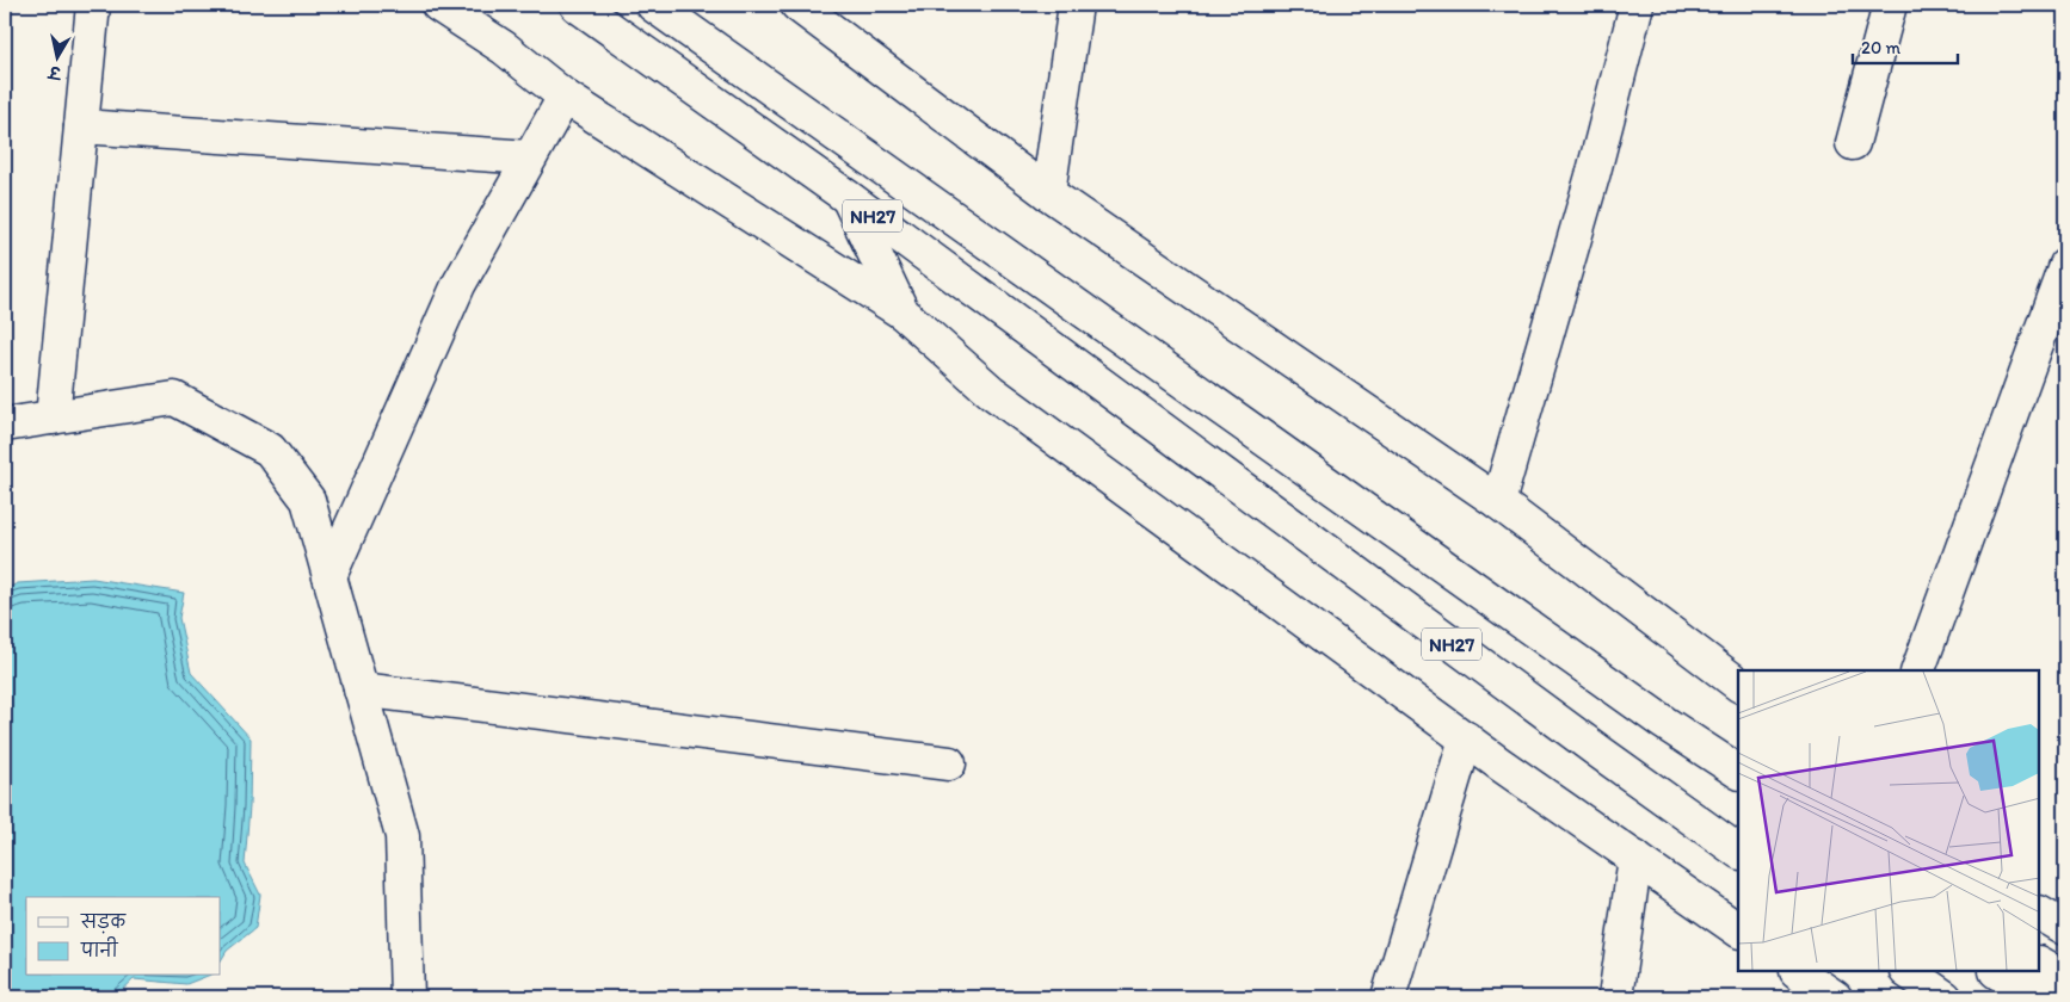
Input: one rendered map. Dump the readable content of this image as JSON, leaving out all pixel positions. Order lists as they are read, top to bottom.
{
  "streets": {
    "main road": ["NH27"]
  },
  "legend": ["सड़क", "पानी"],
  "scale_bar": "20 m",
  "north": "bottom"
}
